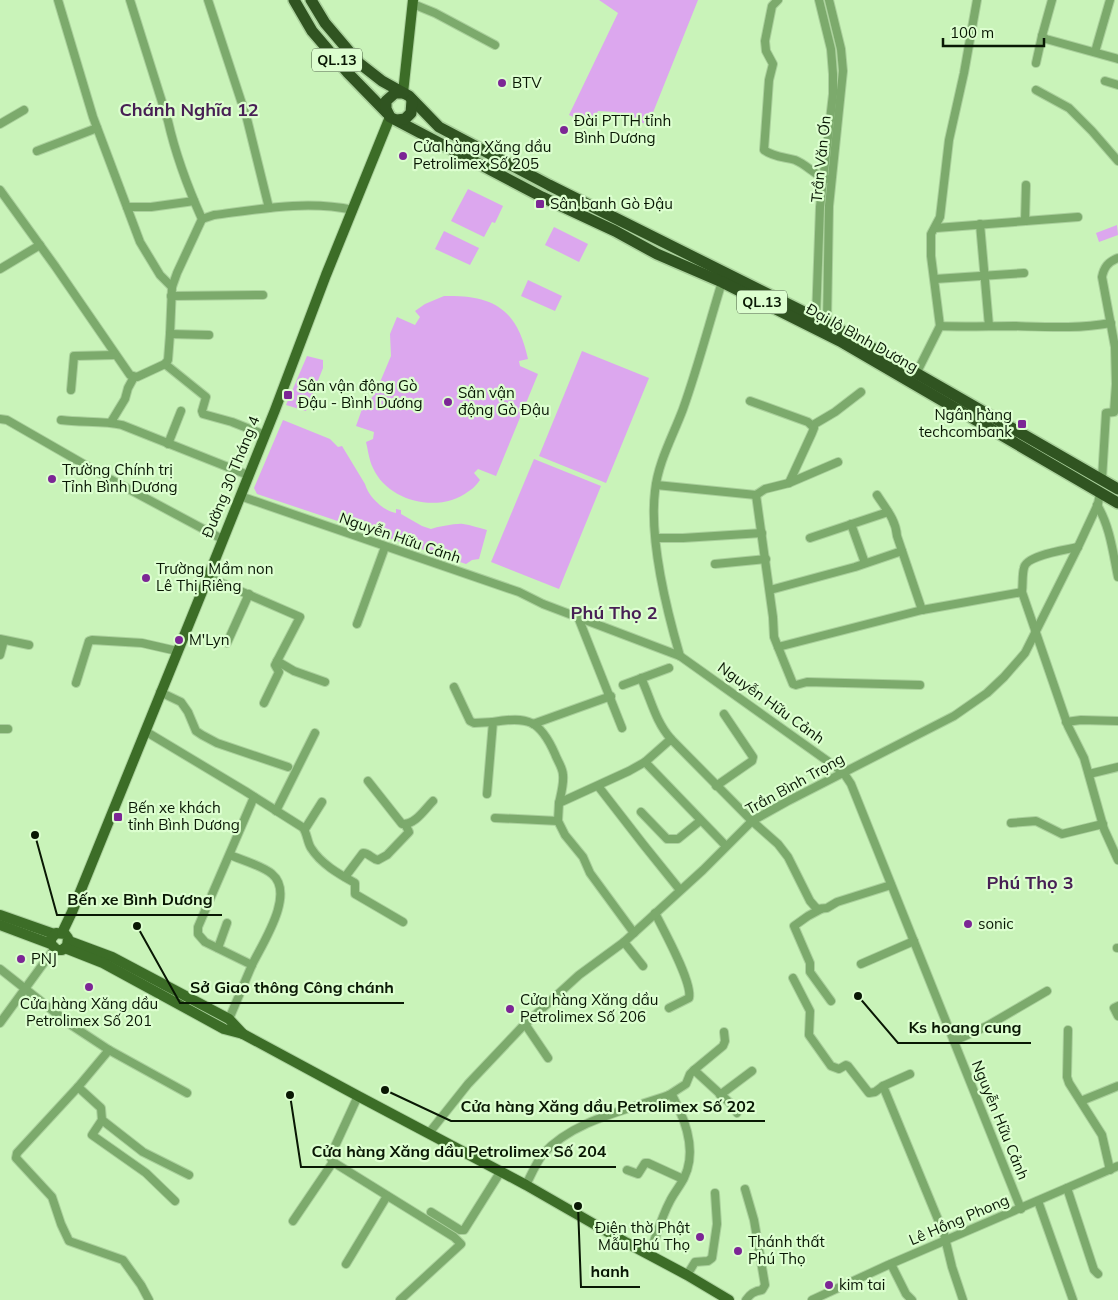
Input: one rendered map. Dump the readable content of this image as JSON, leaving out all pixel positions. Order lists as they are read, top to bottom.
{
  "streets": {
    "highway": ["QL.13", "Đại lộ Bình Dương"],
    "main road": ["Đường 30 Tháng 4"],
    "street": [
      "Trần Văn Ơn",
      "Nguyễn Hữu Cảnh",
      "Trần Bình Trọng",
      "Lê Hồng Phong"
    ]
  },
  "crossings": [
    ["Trần Văn Ơn", "Đại lộ Bình Dương"],
    ["Đại lộ Bình Dương", "Đường 30 Tháng 4"],
    ["Đại lộ Bình Dương", "Trần Bình Trọng"],
    ["Đường 30 Tháng 4", "Nguyễn Hữu Cảnh"],
    ["Nguyễn Hữu Cảnh", "Trần Bình Trọng"],
    ["Nguyễn Hữu Cảnh", "Lê Hồng Phong"]
  ],
  "districts": ["Chánh Nghĩa 12", "Phú Thọ 2", "Phú Thọ 3"],
  "places": {
    "other": [
      "BTV",
      "Đài PTTH tỉnh Bình Dương",
      "Cửa hàng Xăng dầu Petrolimex Số 205",
      "Sân vận động Gò Đậu",
      "Trường Chính trị Tỉnh Bình Dương",
      "Trường Mầm non Lê Thị Riêng",
      "M'Lyn",
      "Bến xe Bình Dương",
      "sonic",
      "Sở Giao thông Công chánh",
      "PNJ",
      "Cửa hàng Xăng dầu Petrolimex Số 201",
      "Ks hoang cung",
      "Cửa hàng Xăng dầu Petrolimex Số 206",
      "Cửa hàng Xăng dầu Petrolimex Số 202",
      "Cửa hàng Xăng dầu Petrolimex Số 204",
      "hanh",
      "Điện thờ Phật Mẫu Phú Thọ",
      "Thánh thất Phú Thọ",
      "kim tai"
    ],
    "transit": [
      "Sân banh Gò Đậu",
      "Sân vận động Gò Đậu - Bình Dương",
      "Ngân hàng techcombank",
      "Bến xe khách tỉnh Bình Dương"
    ]
  },
  "scale_bar": "100 m"
}
